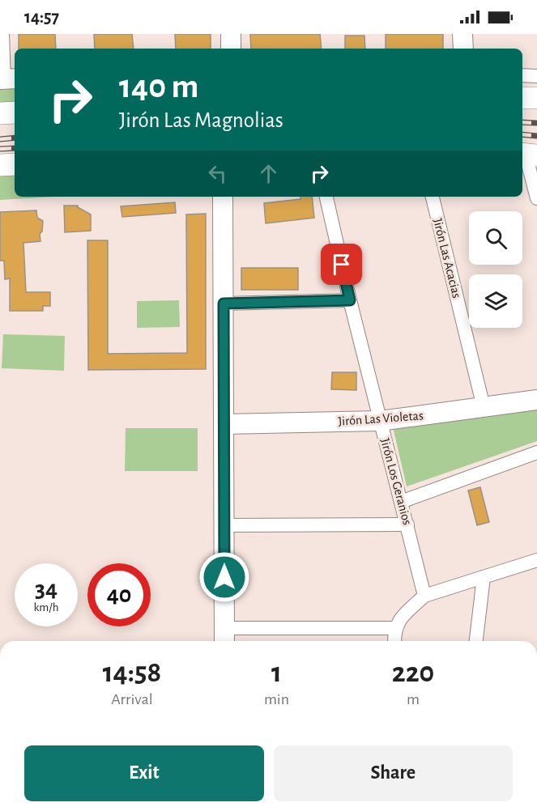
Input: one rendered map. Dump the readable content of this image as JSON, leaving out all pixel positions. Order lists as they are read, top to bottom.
{
  "streets": {
    "street": ["Jirón Las Acacias", "Jirón Las Violetas", "Jirón Los Geranios"]
  },
  "crossings": [
    ["Jirón Las Acacias", "Jirón Las Violetas"],
    ["Jirón Las Violetas", "Jirón Los Geranios"]
  ],
  "page": {
    "status": "14:57",
    "turn": ["140 m", "Jirón Las Magnolias"],
    "speed": "34 km/h",
    "limit": "40",
    "eta": [
      "14:58",
      "Arrival",
      "1",
      "min",
      "220",
      "m"
    ],
    "buttons": ["Exit", "Share"]
  }
}
